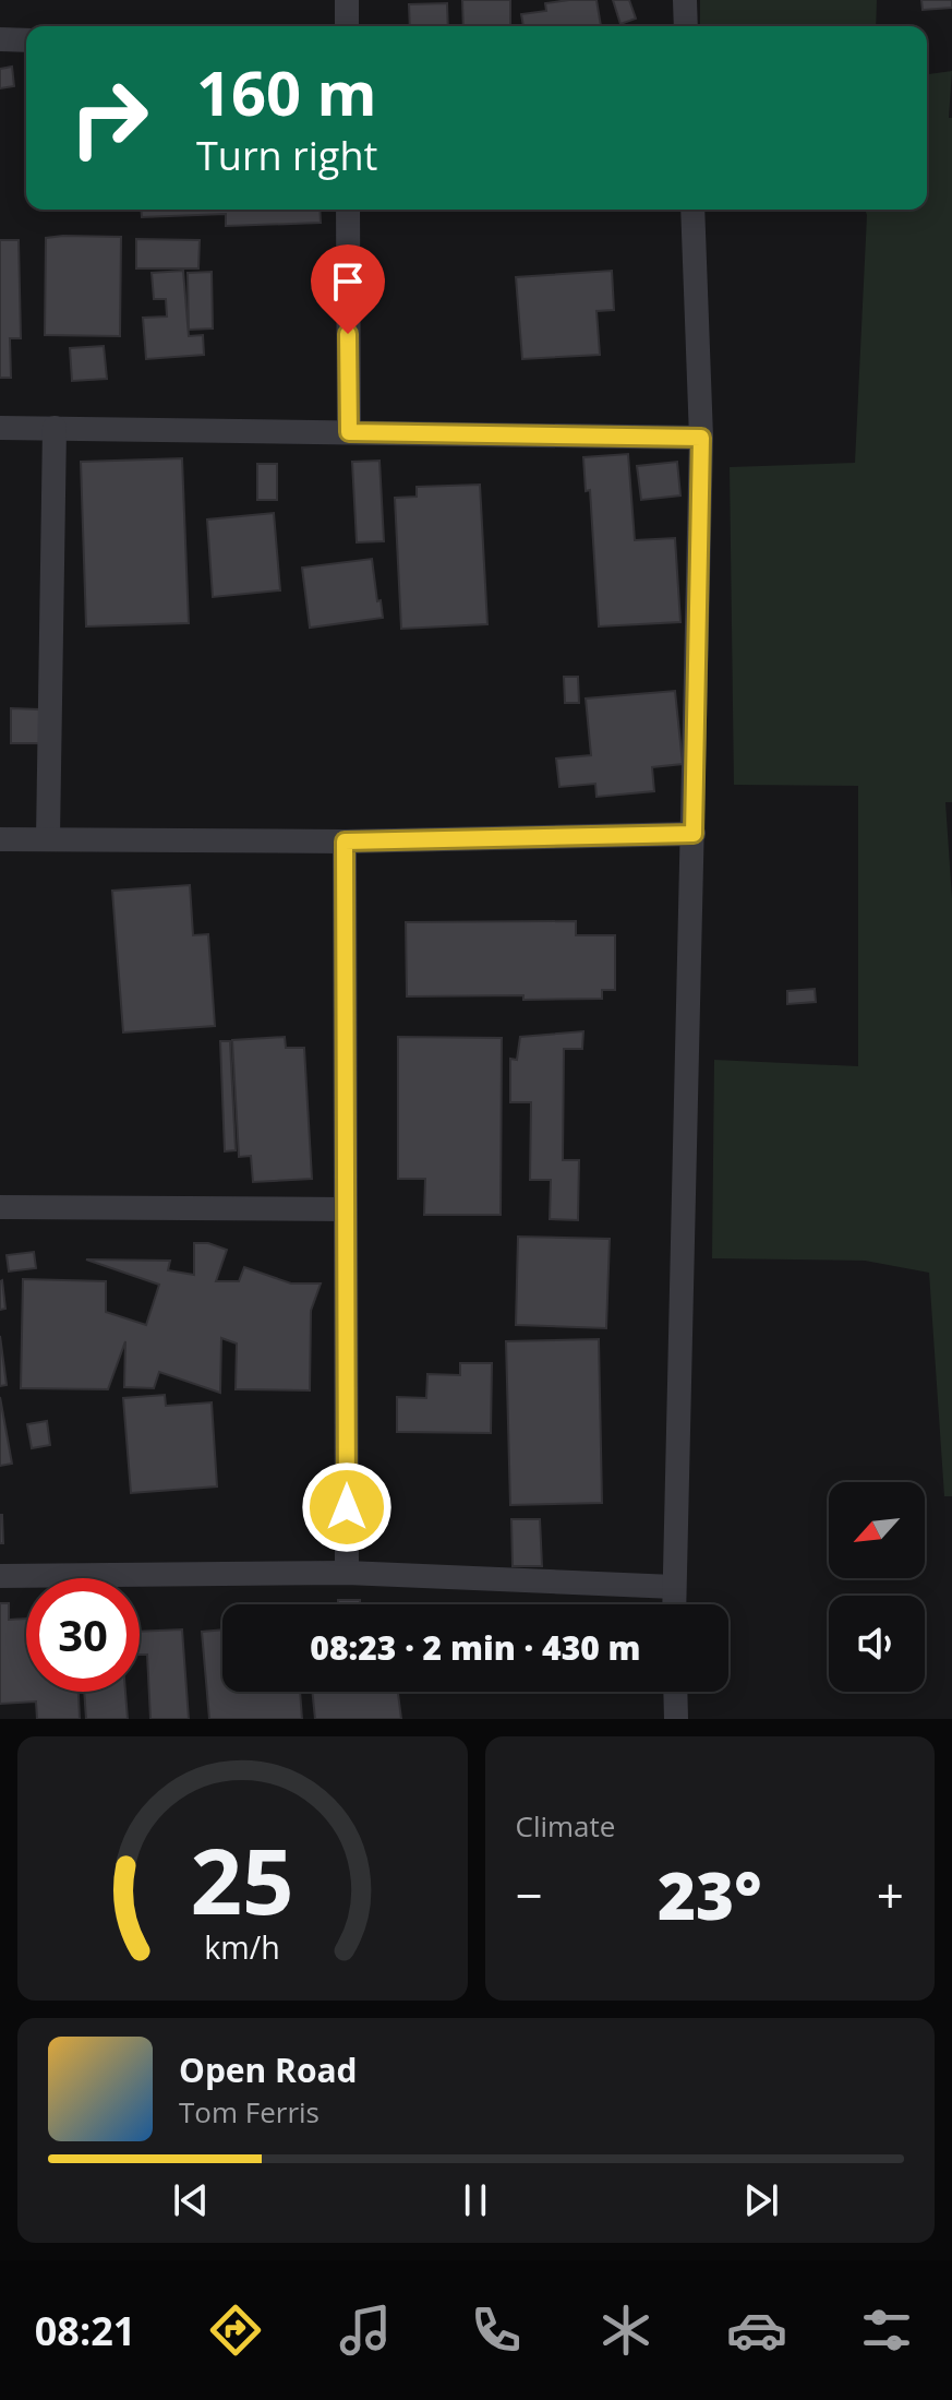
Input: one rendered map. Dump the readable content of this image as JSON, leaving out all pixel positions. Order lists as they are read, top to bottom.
{
  "north": "bottom left",
  "page": {
    "turn": ["160 m", "Turn right"],
    "limit": "30",
    "trip": "08:23 · 2 min · 430 m",
    "tile": "Climate",
    "heat": ["−", "23°", "+"],
    "song": ["Open Road", "Tom Ferris"],
    "tabs": "08:21",
    "gauge": ["25", "km/h"]
  }
}
